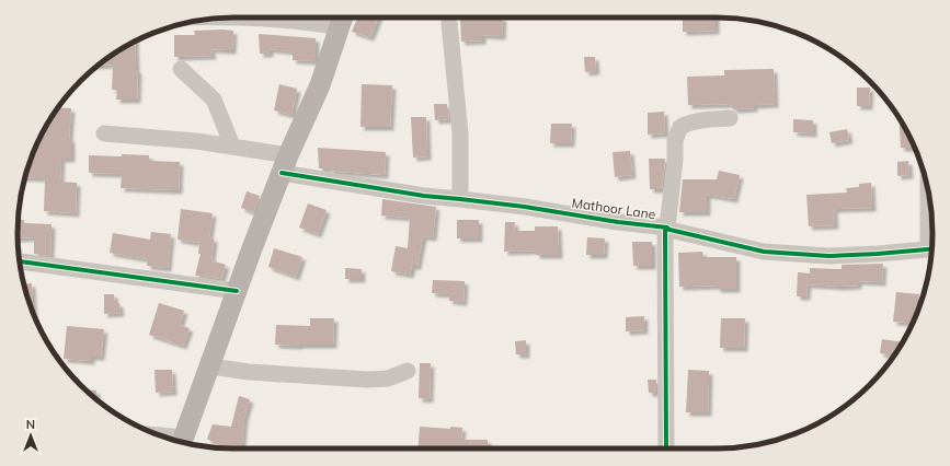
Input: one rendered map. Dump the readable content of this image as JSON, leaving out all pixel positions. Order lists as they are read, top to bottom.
{
  "streets": {
    "street": ["Mathoor Lane"]
  },
  "north": "top"
}
